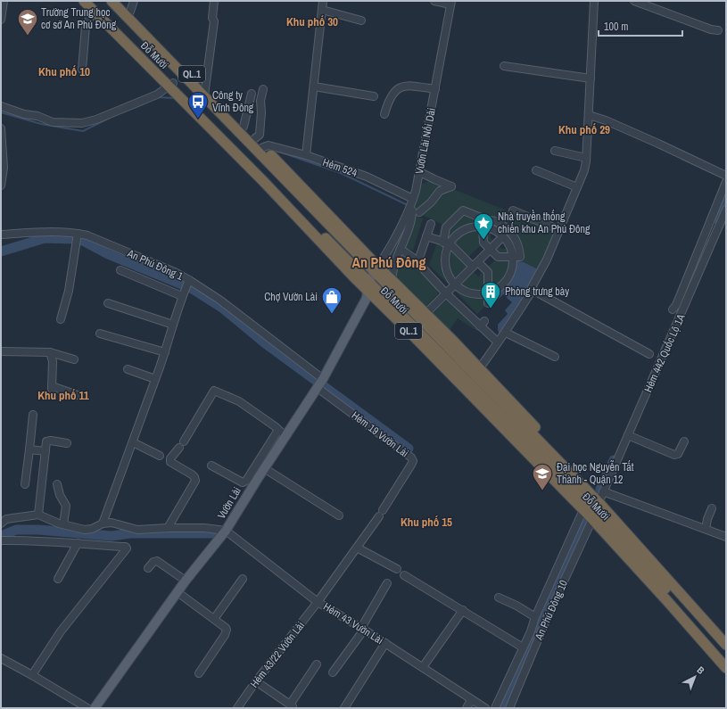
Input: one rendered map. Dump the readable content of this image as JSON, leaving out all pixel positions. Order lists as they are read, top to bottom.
{
  "streets": {
    "highway": ["Đỗ Mười", "QL.1"],
    "main road": ["Vườn Lài"],
    "street": [
      "Vườn Lài Nối Dài",
      "Hẻm 524",
      "An Phú Đông 1",
      "Hẻm 442 Quốc Lộ 1A",
      "Hẻm 19 Vườn Lài",
      "An Phú Đông 10",
      "Hẻm 43 Vườn Lài",
      "Hẻm 43/22 Vườn Lài"
    ]
  },
  "crossings": [
    ["Đỗ Mười", "Vườn Lài Nối Dài"],
    ["Đỗ Mười", "Hẻm 524"],
    ["Đỗ Mười", "Hẻm 442 Quốc Lộ 1A"],
    ["Đỗ Mười", "Vườn Lài"],
    ["Đỗ Mười", "An Phú Đông 10"],
    ["Vườn Lài Nối Dài", "Hẻm 524"],
    ["Vườn Lài Nối Dài", "Vườn Lài"],
    ["Hẻm 524", "Vườn Lài"],
    ["An Phú Đông 1", "Hẻm 19 Vườn Lài"],
    ["An Phú Đông 1", "Vườn Lài"],
    ["Hẻm 19 Vườn Lài", "Vườn Lài"],
    ["Hẻm 19 Vườn Lài", "Hẻm 43/22 Vườn Lài"],
    ["Vườn Lài", "Hẻm 43 Vườn Lài"],
    ["Hẻm 43 Vườn Lài", "Hẻm 43/22 Vườn Lài"]
  ],
  "districts": [
    "Khu phố 30",
    "Khu phố 10",
    "Khu phố 29",
    "An Phú Đông",
    "Khu phố 11",
    "Khu phố 15"
  ],
  "places": {
    "school or university": ["Trường Trung học cơ sở An Phú Đông", "Đại học Nguyễn Tất Thành - Quận 12"],
    "bus stop": ["Công ty Vĩnh Đông"],
    "place": ["Nhà truyền thống chiến khu An Phú Đông"],
    "building": ["Phòng trưng bày"],
    "shop": ["Chợ Vườn Lài"]
  },
  "scale_bar": "100 m",
  "north": "top right"
}
